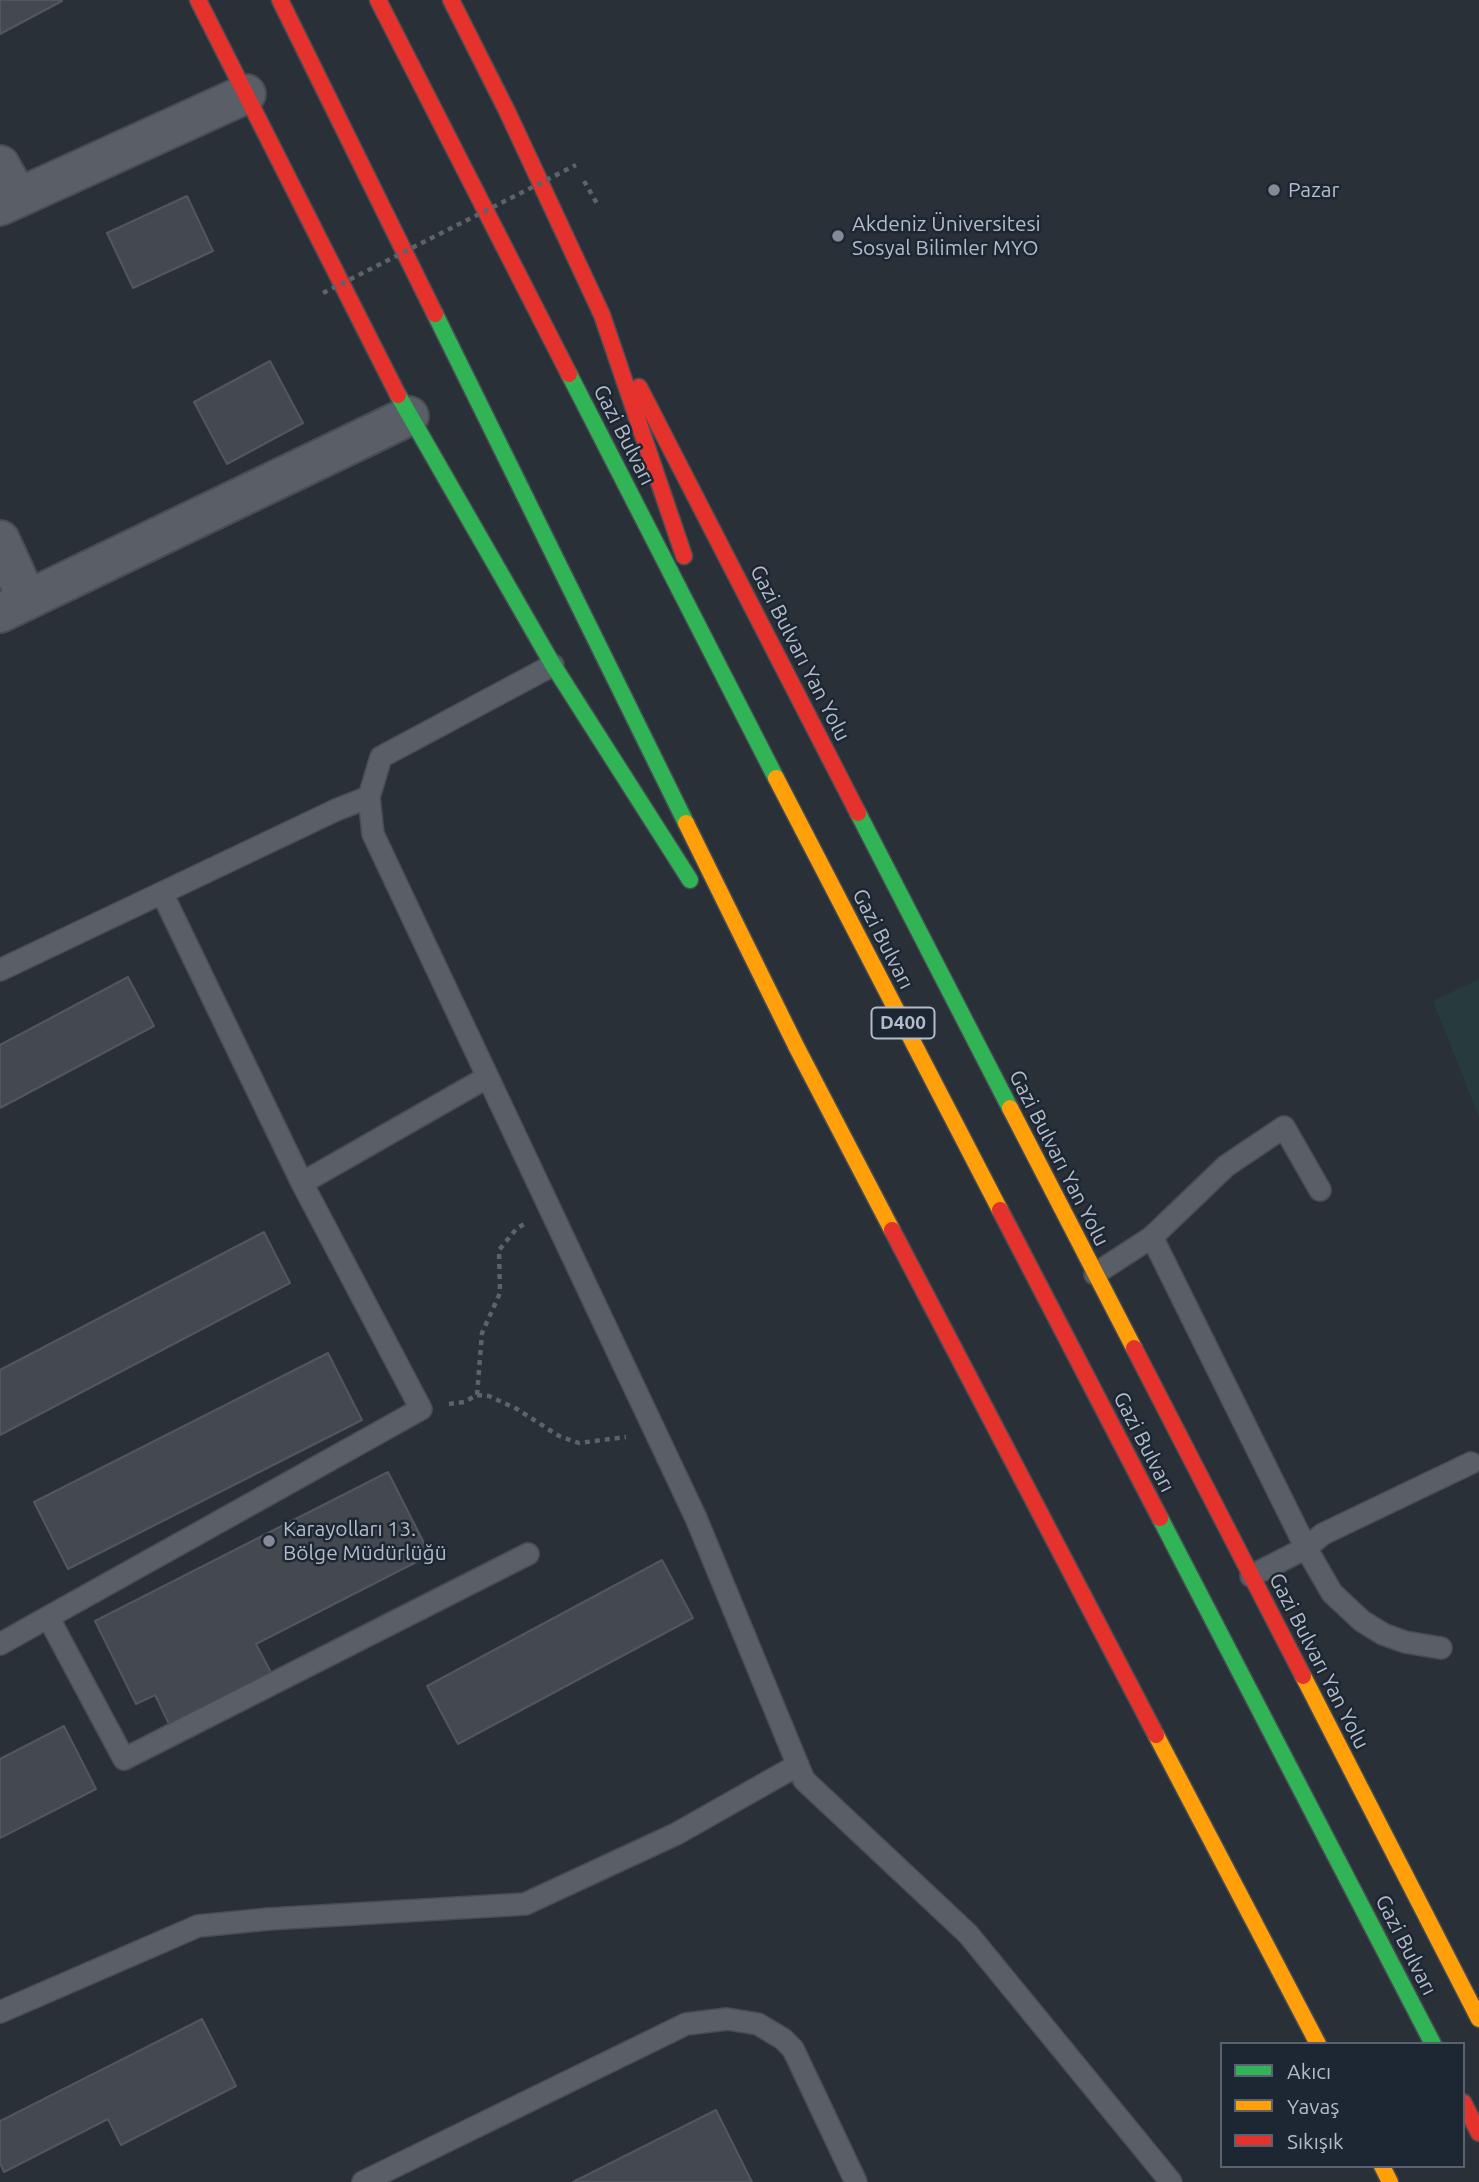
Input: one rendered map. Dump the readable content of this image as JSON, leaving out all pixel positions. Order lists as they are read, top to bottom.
{
  "streets": {
    "main road": ["Gazi Bulvarı", "Gazi Bulvarı Yan Yolu", "D400"]
  },
  "places": ["Pazar", "Akdeniz Üniversitesi Sosyal Bilimler MYO", "Karayolları 13. Bölge Müdürlüğü"],
  "legend": ["Akıcı", "Yavaş", "Sıkışık"]
}
